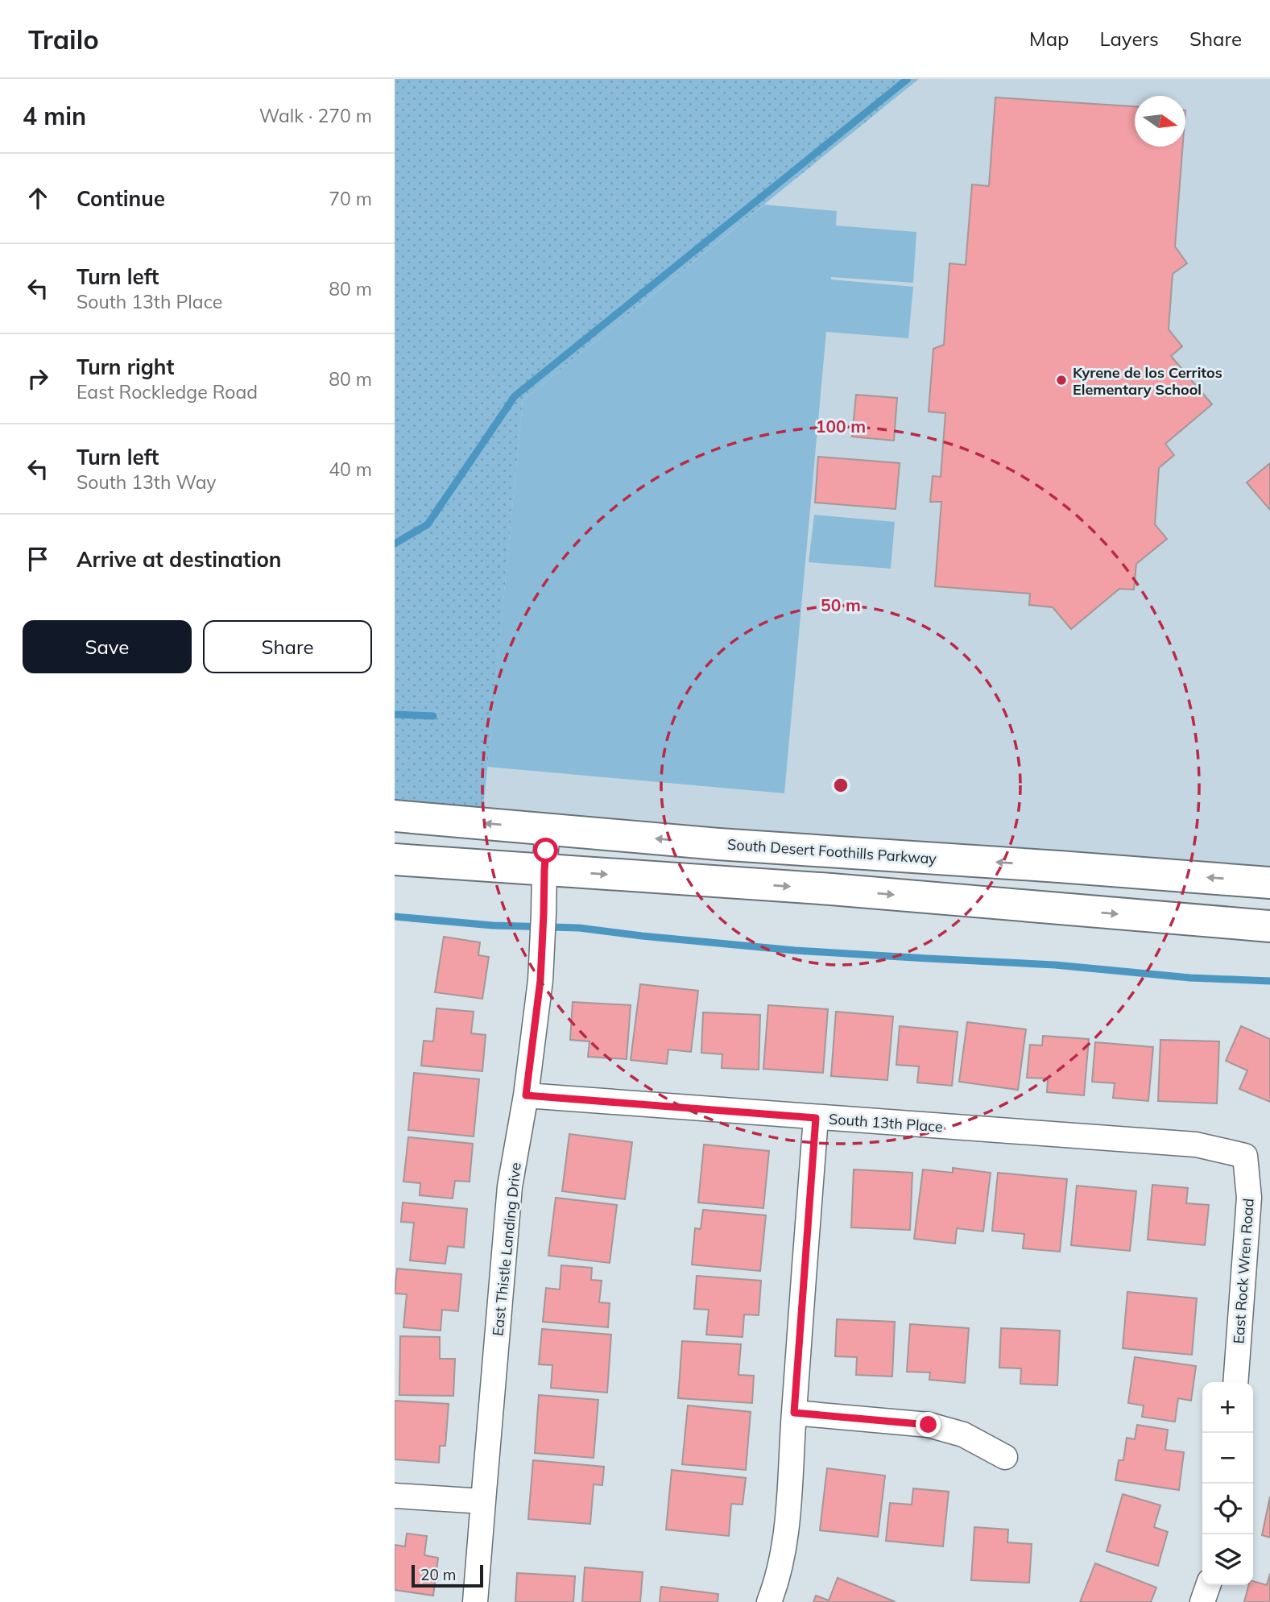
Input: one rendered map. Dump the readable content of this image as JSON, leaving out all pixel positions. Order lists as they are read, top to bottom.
{
  "streets": {
    "street": [
      "South Desert Foothills Parkway",
      "South 13th Place",
      "East Thistle Landing Drive",
      "East Rock Wren Road"
    ]
  },
  "crossings": [
    ["South Desert Foothills Parkway", "East Thistle Landing Drive"],
    ["South 13th Place", "East Thistle Landing Drive"],
    ["South 13th Place", "East Rock Wren Road"]
  ],
  "places": ["Kyrene de los Cerritos Elementary School"],
  "scale_bar": "20 m",
  "north": "right",
  "page": {
    "header": "Trailo",
    "nav": ["Map", "Layers", "Share"],
    "heading": ["4 min", "Walk · 270 m"],
    "list": [
      ["Continue", "70 m"],
      ["Turn left", "South 13th Place", "80 m"],
      ["Turn right", "East Rockledge Road", "80 m"],
      ["Turn left", "South 13th Way", "40 m"],
      "Arrive at destination"
    ],
    "buttons": ["Save", "Share"],
    "map_buttons": ["+", "−"],
    "scale": "20 m"
  },
  "rings": ["100 m", "50 m"]
}
